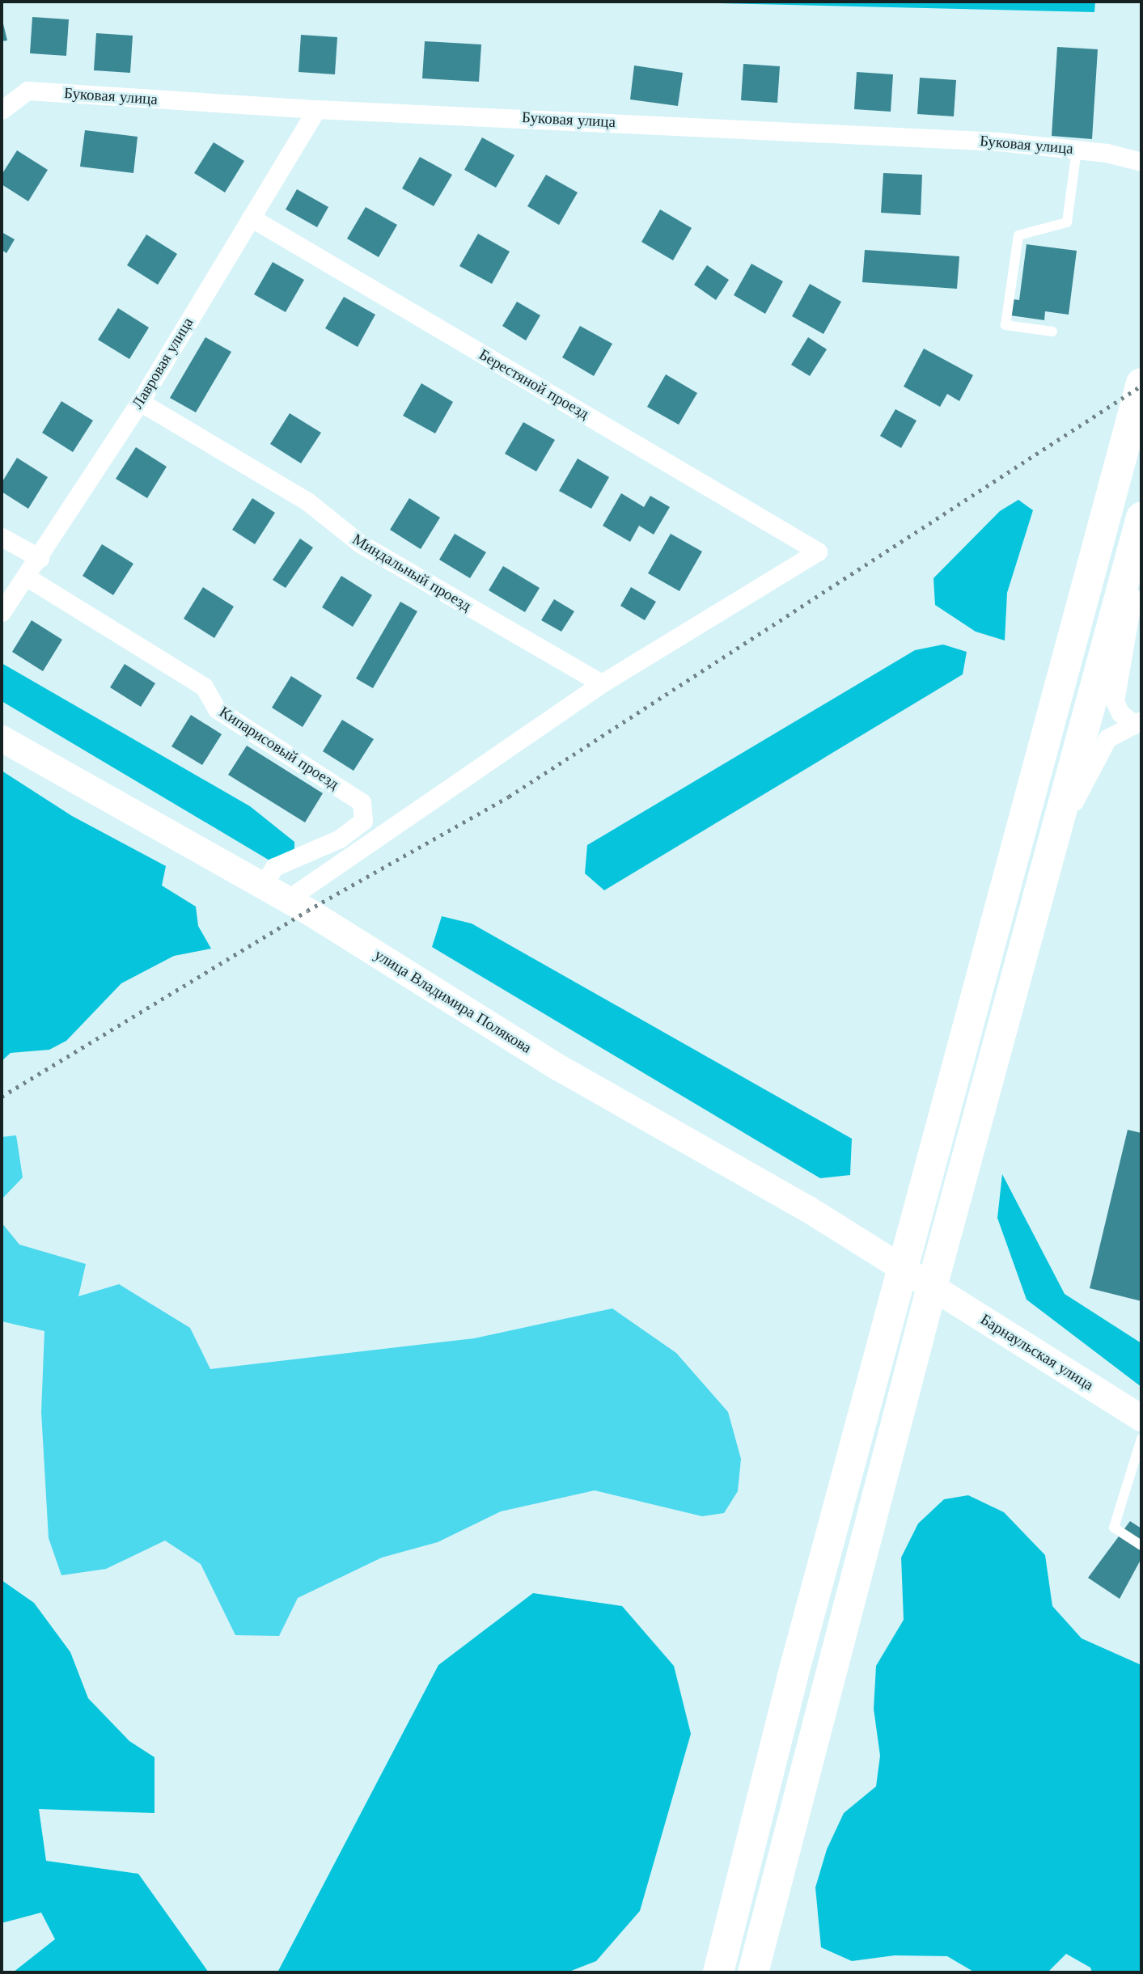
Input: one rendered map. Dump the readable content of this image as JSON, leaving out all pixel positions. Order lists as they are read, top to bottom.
{
  "streets": {
    "street": [
      "Буковая улица",
      "Лавровая улица",
      "Берестяной проезд",
      "Миндальный проезд",
      "Кипарисовый проезд",
      "улица Владимира Полякова",
      "Барнаульская улица"
    ]
  },
  "crossings": [
    ["Буковая улица", "Лавровая улица"],
    ["Лавровая улица", "Берестяной проезд"],
    ["Лавровая улица", "Миндальный проезд"],
    ["Лавровая улица", "Кипарисовый проезд"],
    ["Берестяной проезд", "Миндальный проезд"],
    ["Кипарисовый проезд", "улица Владимира Полякова"],
    ["улица Владимира Полякова", "Барнаульская улица"]
  ]
}
